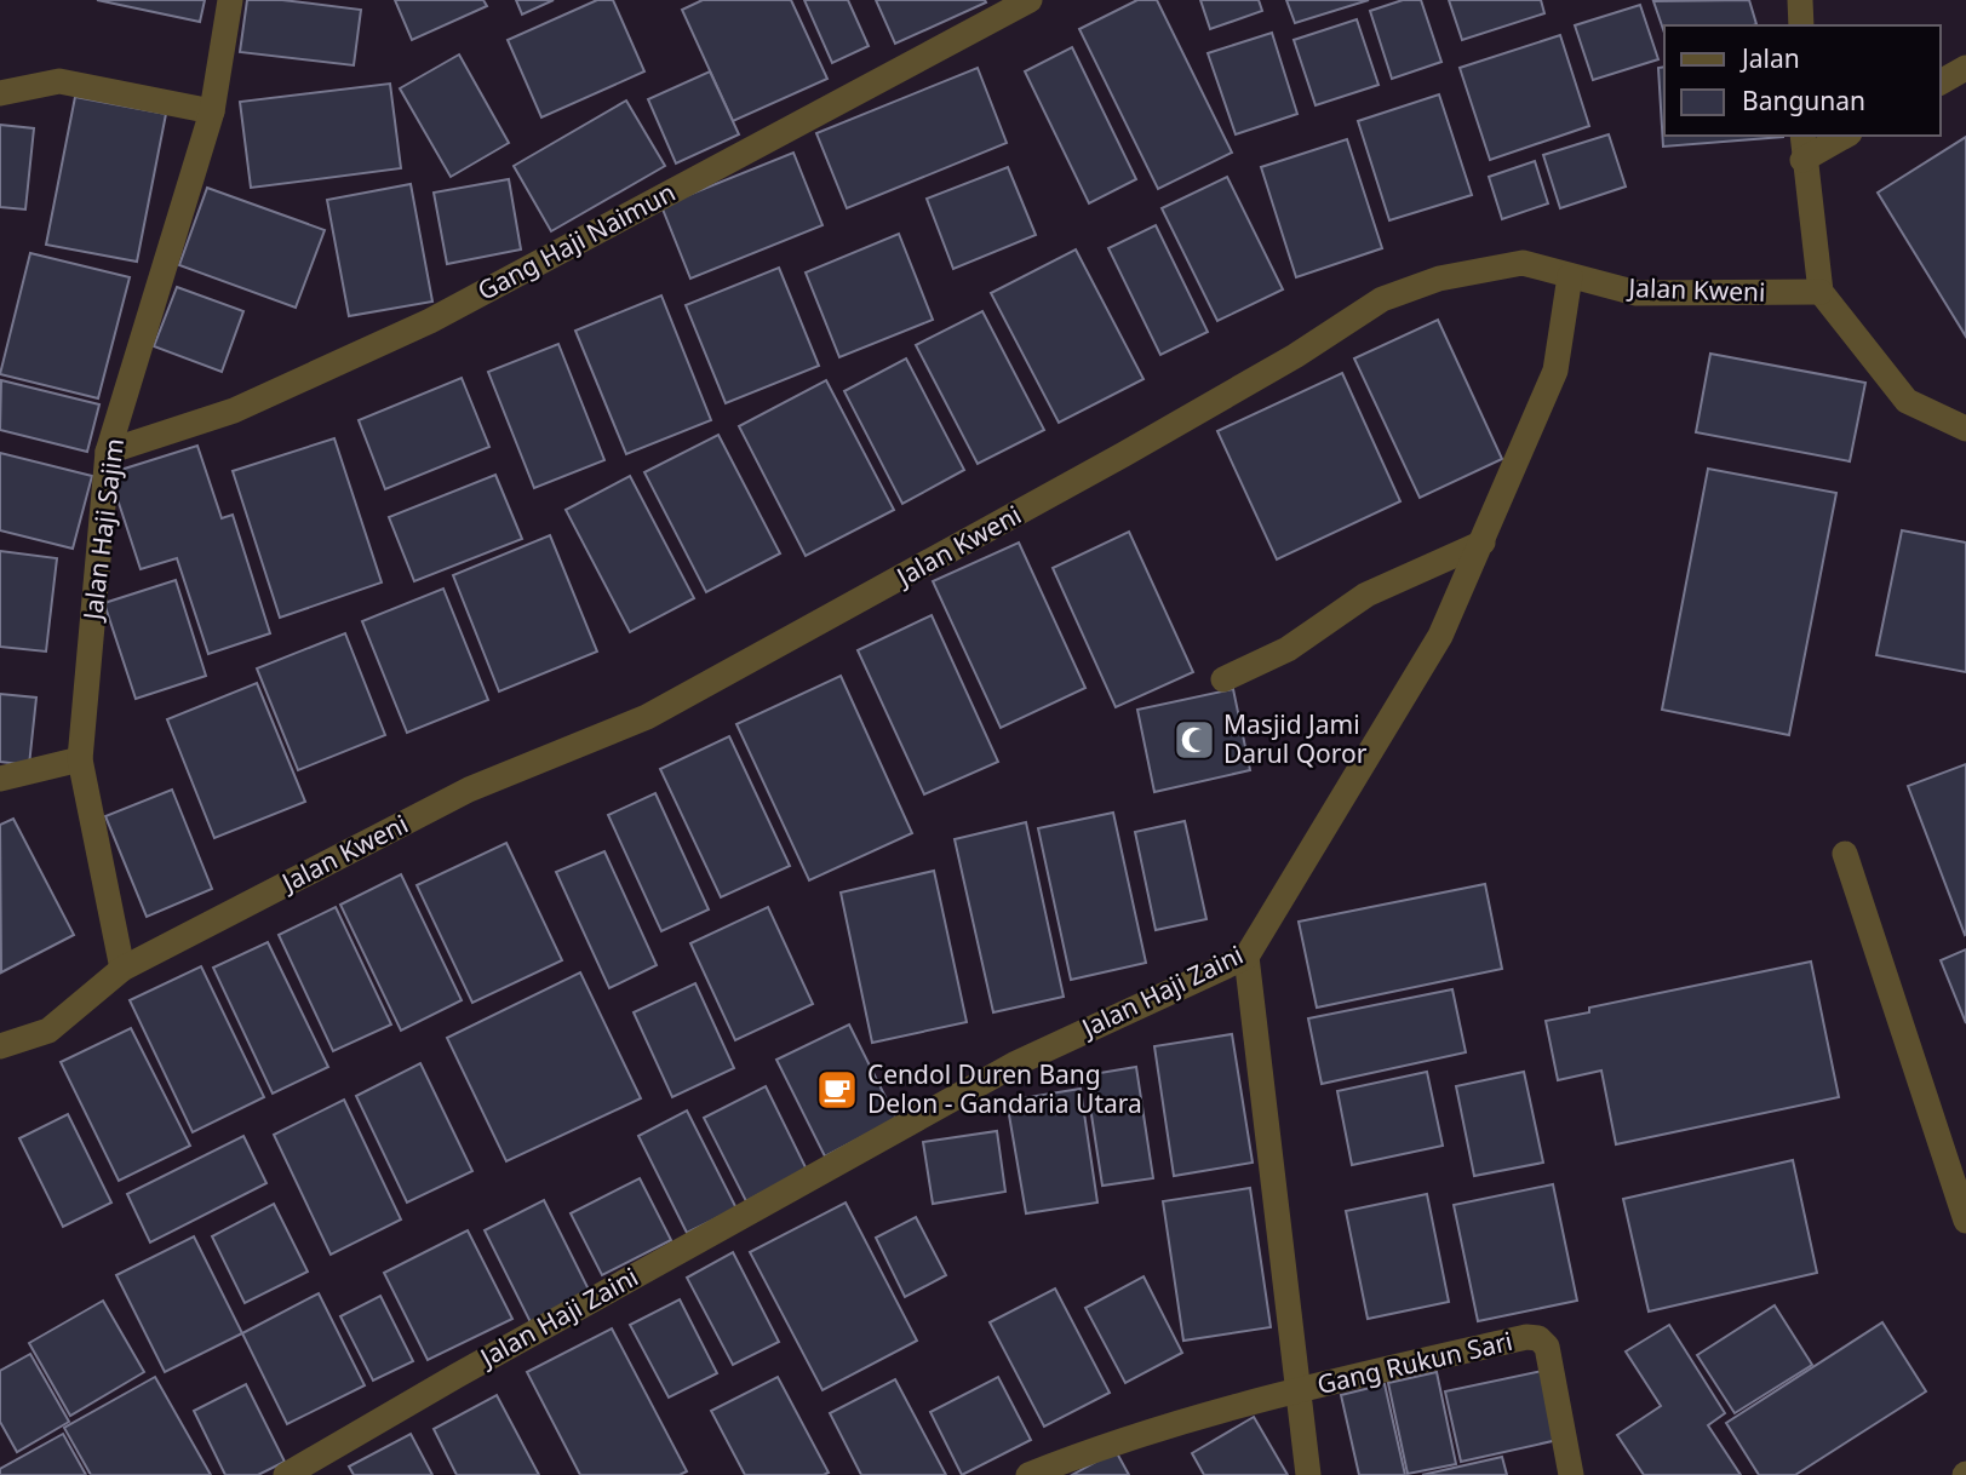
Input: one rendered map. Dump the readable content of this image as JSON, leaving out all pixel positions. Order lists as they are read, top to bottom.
{
  "streets": {
    "street": [
      "Gang Haji Naimun",
      "Jalan Kweni",
      "Jalan Haji Sajim",
      "Jalan Haji Zaini",
      "Gang Rukun Sari"
    ]
  },
  "crossings": [
    ["Gang Haji Naimun", "Jalan Haji Sajim"],
    ["Jalan Kweni", "Jalan Haji Sajim"],
    ["Jalan Kweni", "Jalan Haji Zaini"]
  ],
  "places": {
    "mosque": ["Masjid Jami Darul Qoror"],
    "cafe": ["Cendol Duren Bang Delon - Gandaria Utara"]
  },
  "legend": ["Jalan", "Bangunan"]
}
